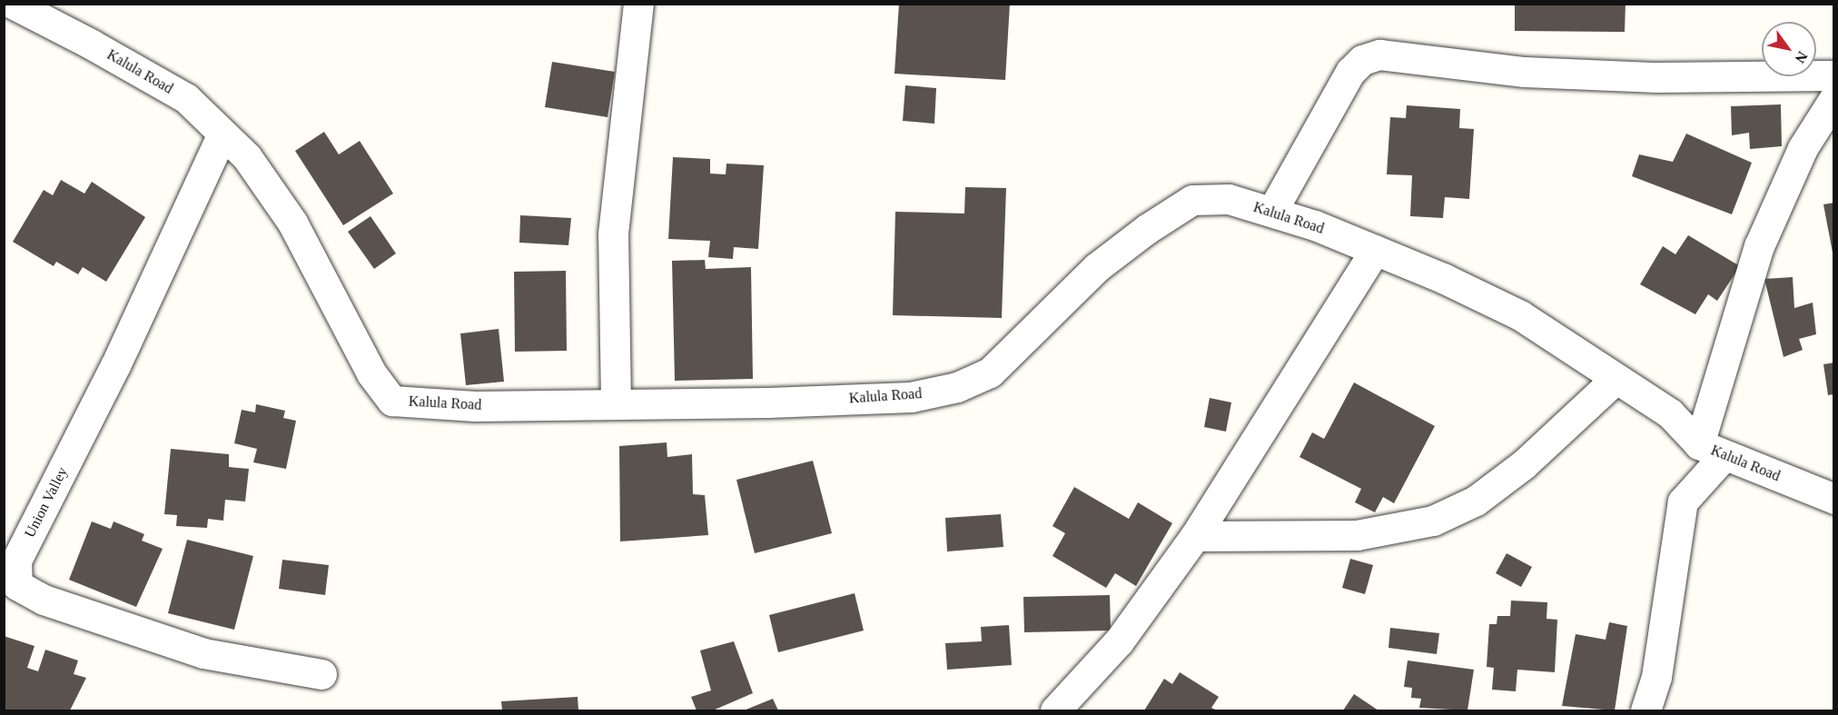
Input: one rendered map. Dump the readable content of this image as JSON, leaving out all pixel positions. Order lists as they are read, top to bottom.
{
  "streets": {
    "street": ["Kalula Road", "Union Valley"]
  },
  "crossings": [
    ["Kalula Road", "Union Valley"]
  ],
  "north": "bottom right"
}
